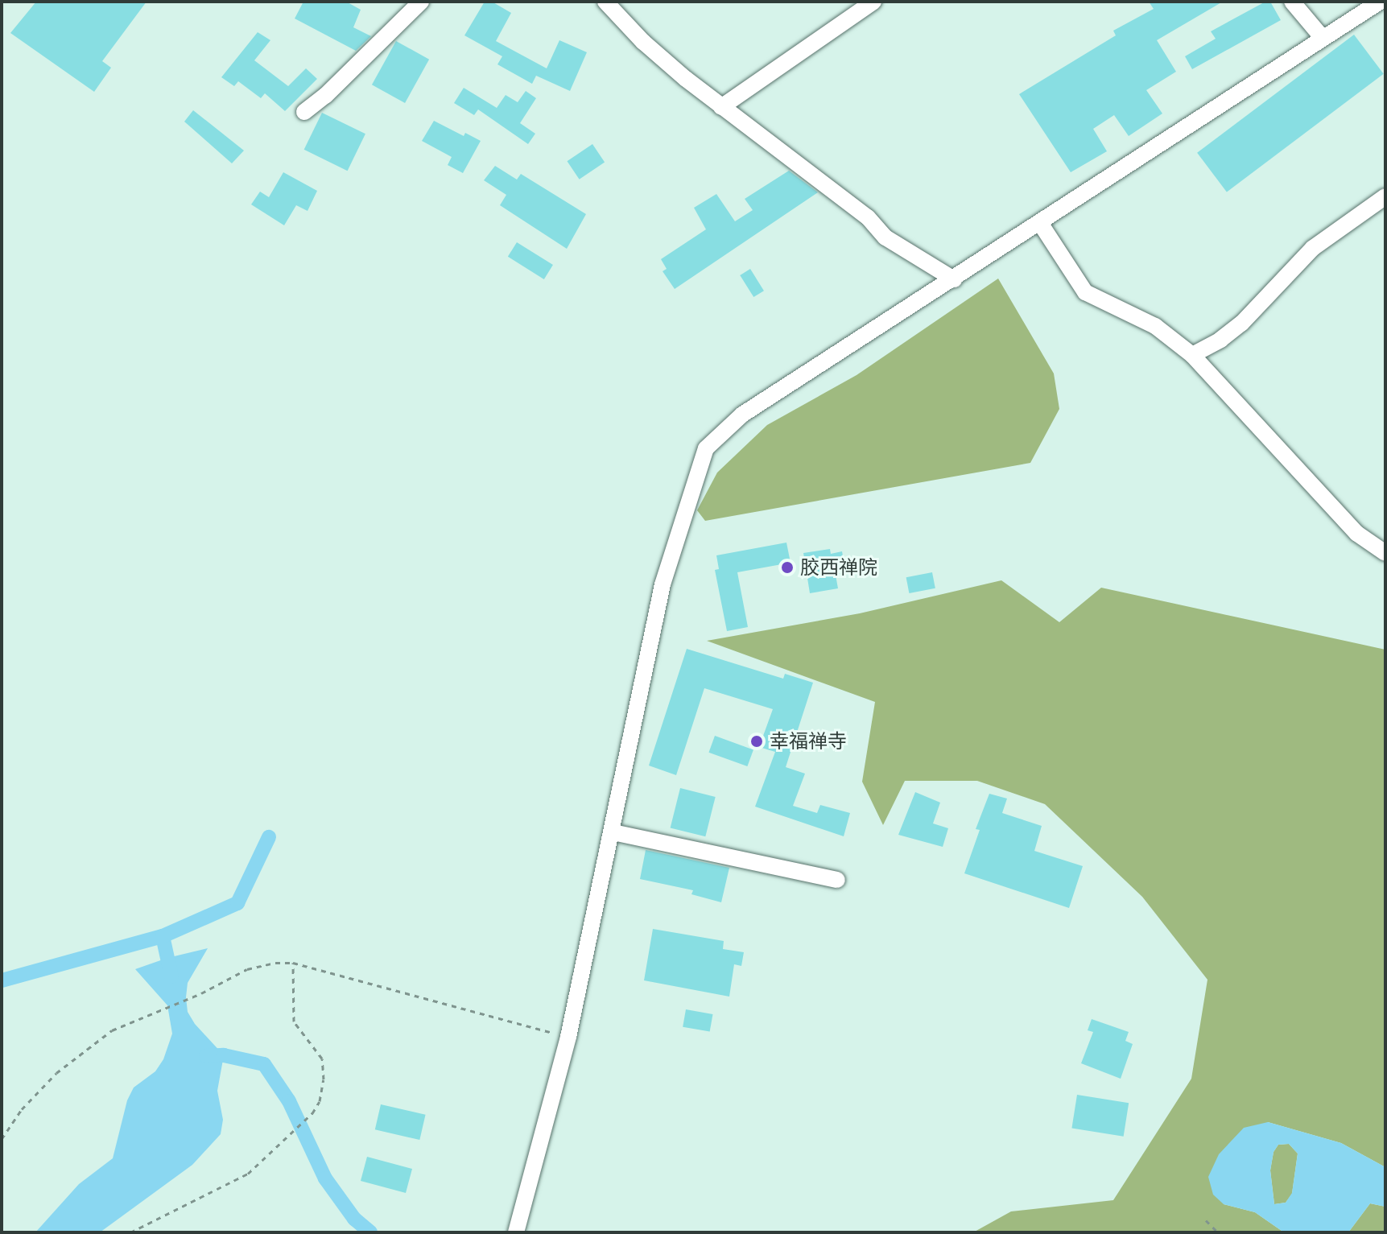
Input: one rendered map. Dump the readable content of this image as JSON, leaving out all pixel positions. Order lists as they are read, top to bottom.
{
  "places": ["胶西禅院", "幸福禅寺"]
}
